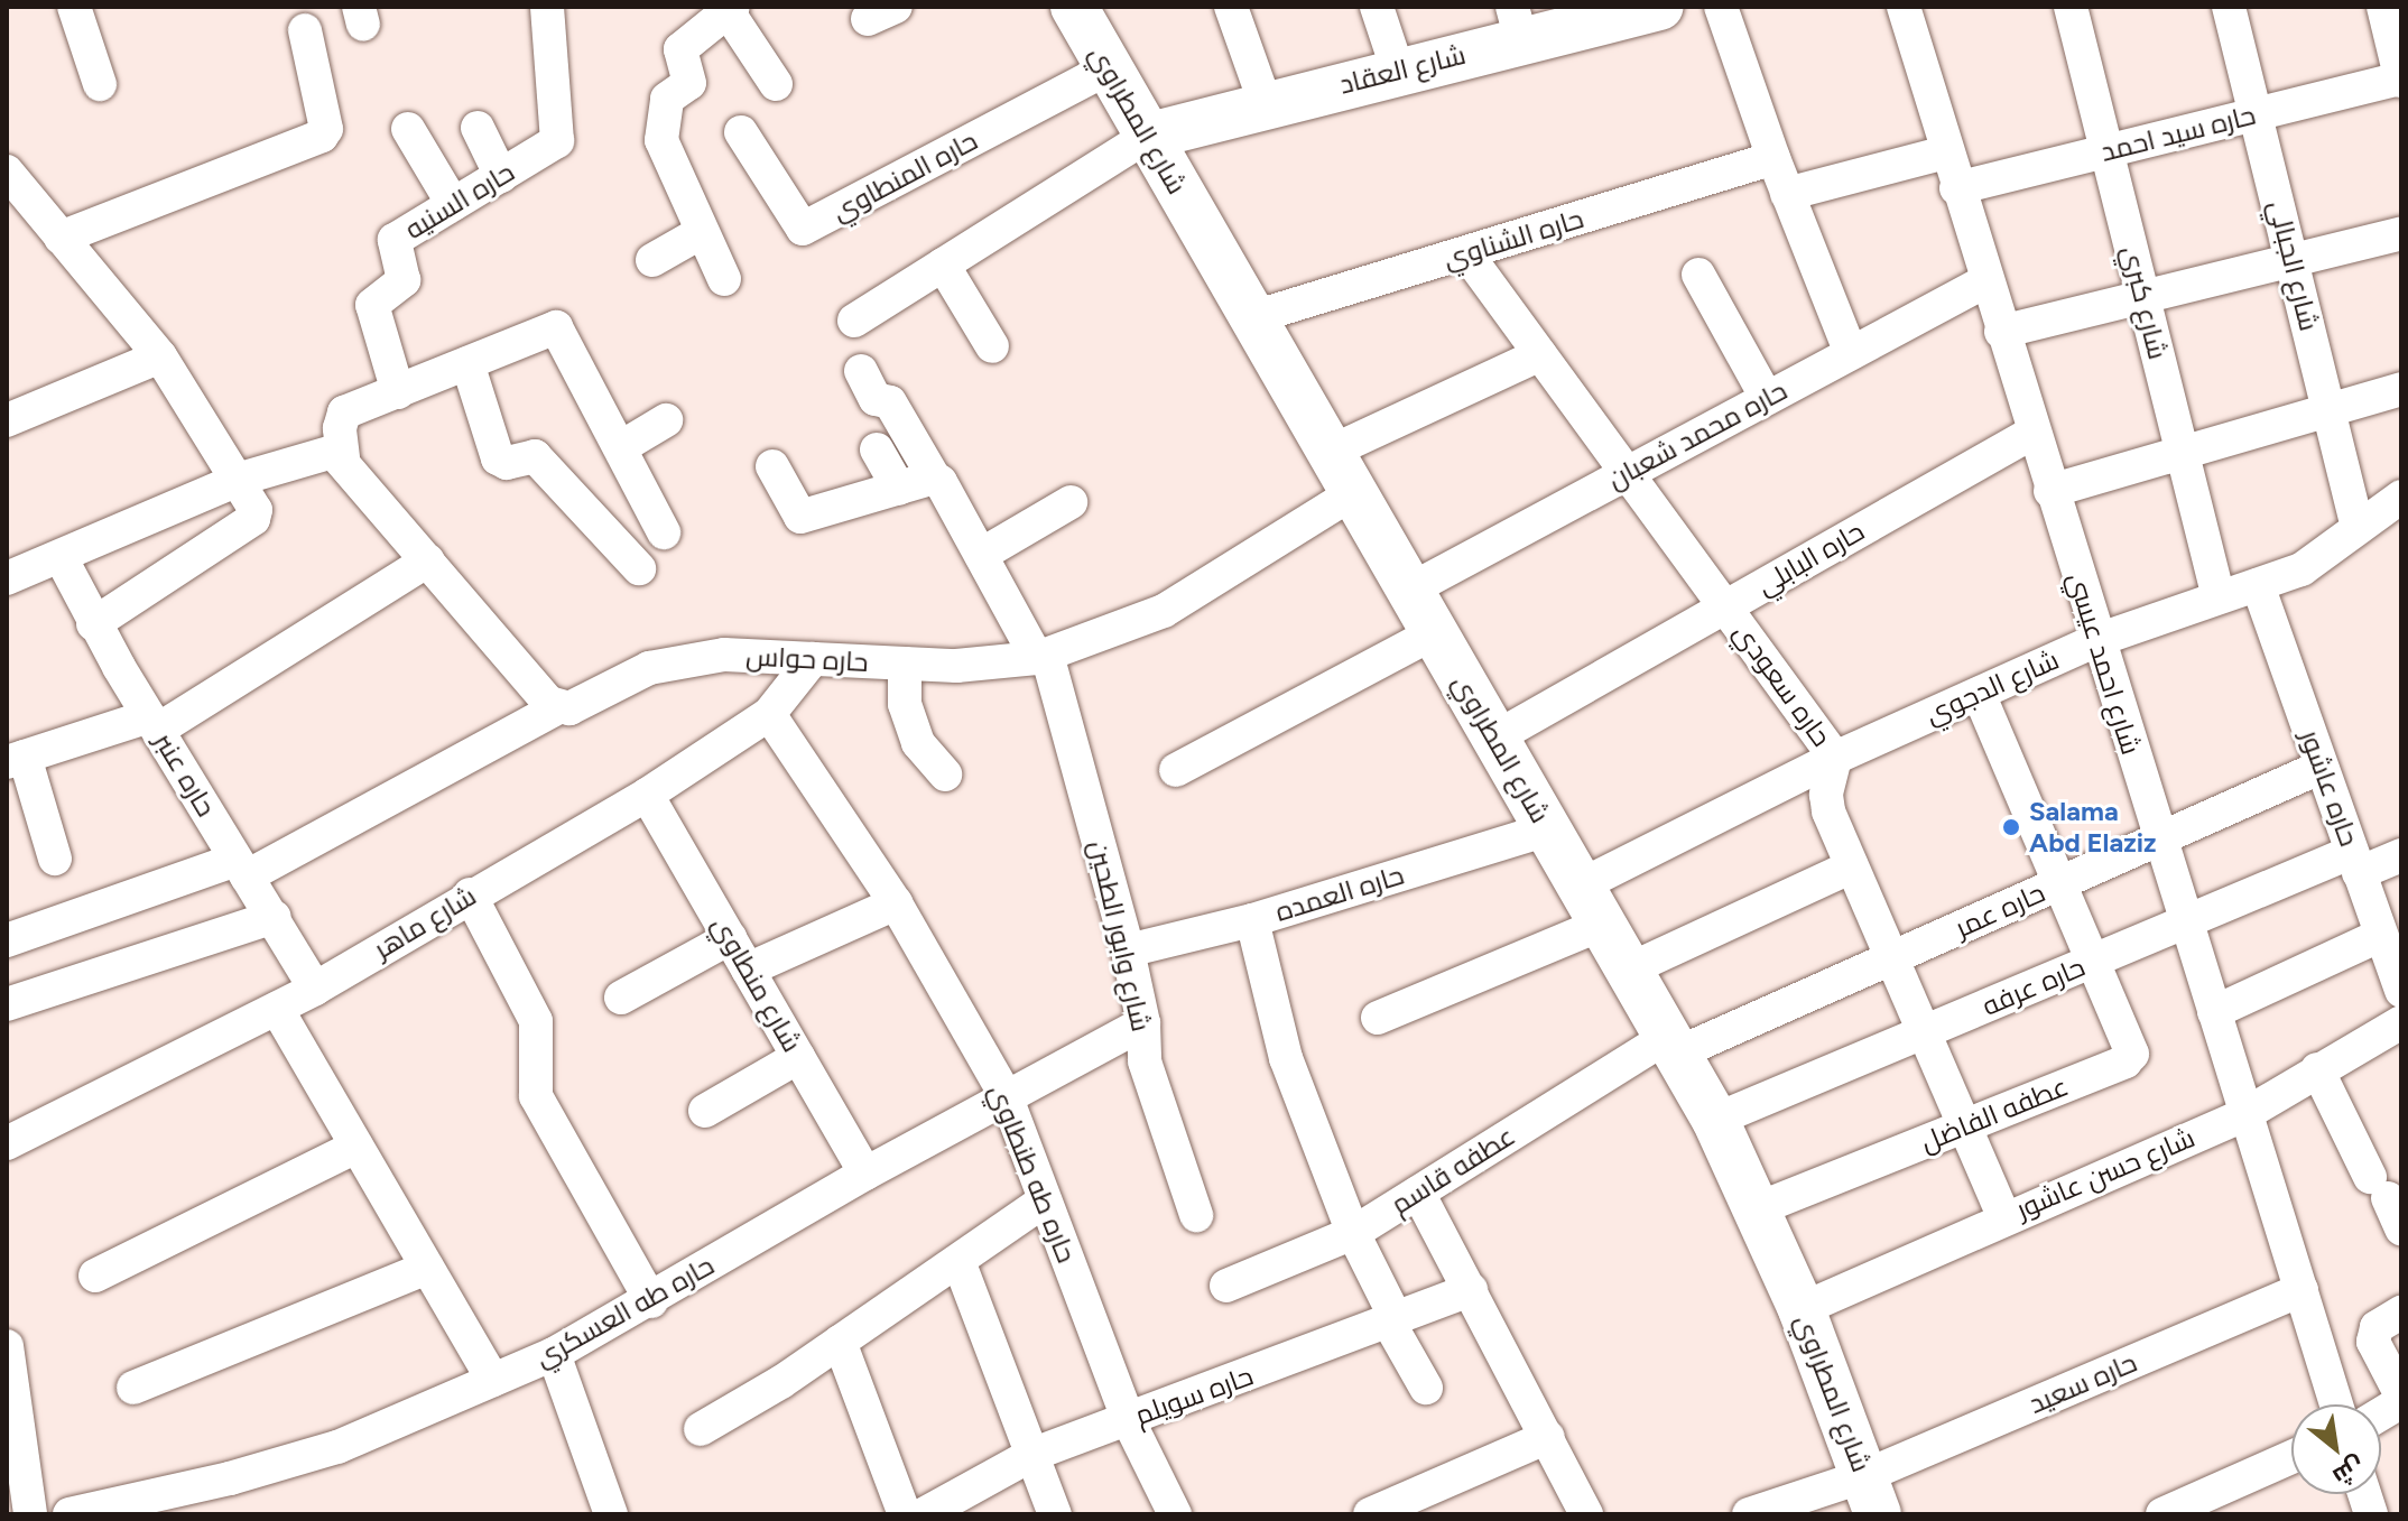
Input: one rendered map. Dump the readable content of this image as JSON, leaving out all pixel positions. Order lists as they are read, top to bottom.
{
  "streets": {
    "street": [
      "شارع العقاد",
      "شارع المطراوي",
      "حاره سيد احمد",
      "حاره المنطاوي",
      "حاره السنيه",
      "حاره الشناوي",
      "شارع الجبالي",
      "شارع كبري",
      "حاره محمد شعبان",
      "حاره البابلي",
      "حاره حواس",
      "شارع احمد عيسي",
      "حاره سعودي",
      "شارع الدجوي",
      "حاره عنبر",
      "حاره عاشور",
      "حاره العمده",
      "حاره عمر",
      "شارع ماهر",
      "شارع وابور الطحين",
      "شارع منطاوي",
      "حاره عرفه",
      "عطفه الفاضل",
      "عطفه قاسم",
      "حاره طه طنطاوي",
      "شارع حسن عاشور",
      "حاره طه العسكري",
      "حاره سعيد",
      "حاره سويلم"
    ]
  },
  "crossings": [
    ["شارع العقاد", "شارع المطراوي"],
    ["شارع المطراوي", "حاره المنطاوي"],
    ["شارع المطراوي", "حاره الشناوي"],
    ["شارع المطراوي", "حاره محمد شعبان"],
    ["شارع المطراوي", "حاره البابلي"],
    ["شارع المطراوي", "حاره حواس"],
    ["شارع المطراوي", "شارع الدجوي"],
    ["شارع المطراوي", "حاره العمده"],
    ["شارع المطراوي", "حاره عمر"],
    ["شارع المطراوي", "حاره عرفه"],
    ["شارع المطراوي", "عطفه الفاضل"],
    ["شارع المطراوي", "عطفه قاسم"],
    ["شارع المطراوي", "شارع حسن عاشور"],
    ["شارع المطراوي", "حاره سعيد"],
    ["حاره سيد احمد", "شارع الجبالي"],
    ["حاره سيد احمد", "شارع كبري"],
    ["حاره سيد احمد", "شارع احمد عيسي"],
    ["حاره الشناوي", "حاره سعودي"],
    ["شارع الجبالي", "شارع الدجوي"],
    ["شارع كبري", "شارع الدجوي"],
    ["حاره محمد شعبان", "شارع احمد عيسي"],
    ["حاره محمد شعبان", "حاره سعودي"],
    ["حاره البابلي", "شارع احمد عيسي"],
    ["حاره البابلي", "حاره سعودي"],
    ["حاره حواس", "حاره عنبر"],
    ["حاره حواس", "شارع ماهر"],
    ["حاره حواس", "شارع وابور الطحين"],
    ["شارع احمد عيسي", "شارع الدجوي"],
    ["شارع احمد عيسي", "حاره عمر"],
    ["شارع احمد عيسي", "حاره عرفه"],
    ["شارع احمد عيسي", "شارع حسن عاشور"],
    ["شارع احمد عيسي", "حاره سعيد"],
    ["حاره سعودي", "شارع الدجوي"],
    ["حاره سعودي", "حاره عمر"],
    ["حاره سعودي", "حاره عرفه"],
    ["حاره سعودي", "عطفه الفاضل"],
    ["حاره سعودي", "شارع حسن عاشور"],
    ["شارع الدجوي", "حاره عاشور"],
    ["حاره عنبر", "شارع ماهر"],
    ["حاره عاشور", "حاره عمر"],
    ["حاره عاشور", "حاره عرفه"],
    ["حاره العمده", "شارع وابور الطحين"],
    ["حاره عمر", "عطفه قاسم"],
    ["شارع ماهر", "شارع منطاوي"],
    ["شارع ماهر", "حاره طه طنطاوي"],
    ["شارع وابور الطحين", "حاره طه العسكري"],
    ["شارع منطاوي", "حاره طه العسكري"],
    ["حاره عرفه", "عطفه الفاضل"],
    ["حاره طه طنطاوي", "حاره طه العسكري"],
    ["حاره طه طنطاوي", "حاره سويلم"]
  ],
  "places": ["Salama Abd Elaziz"],
  "north": "bottom right"
}
